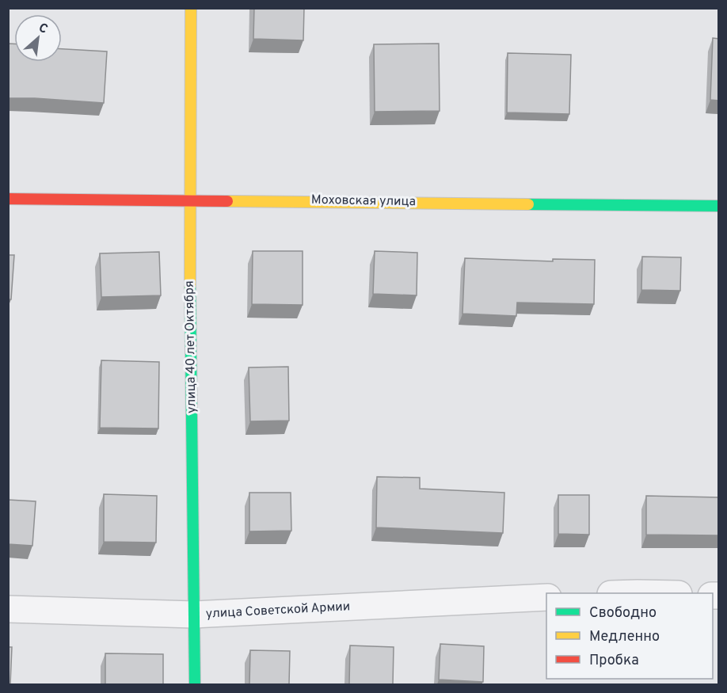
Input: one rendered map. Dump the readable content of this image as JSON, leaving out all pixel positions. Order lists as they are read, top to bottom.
{
  "streets": {
    "street": ["Моховская улица", "улица 40 лет Октября", "улица Советской Армии"]
  },
  "crossings": [
    ["Моховская улица", "улица 40 лет Октября"],
    ["улица 40 лет Октября", "улица Советской Армии"]
  ],
  "legend": ["Свободно", "Медленно", "Пробка"],
  "north": "top right"
}
